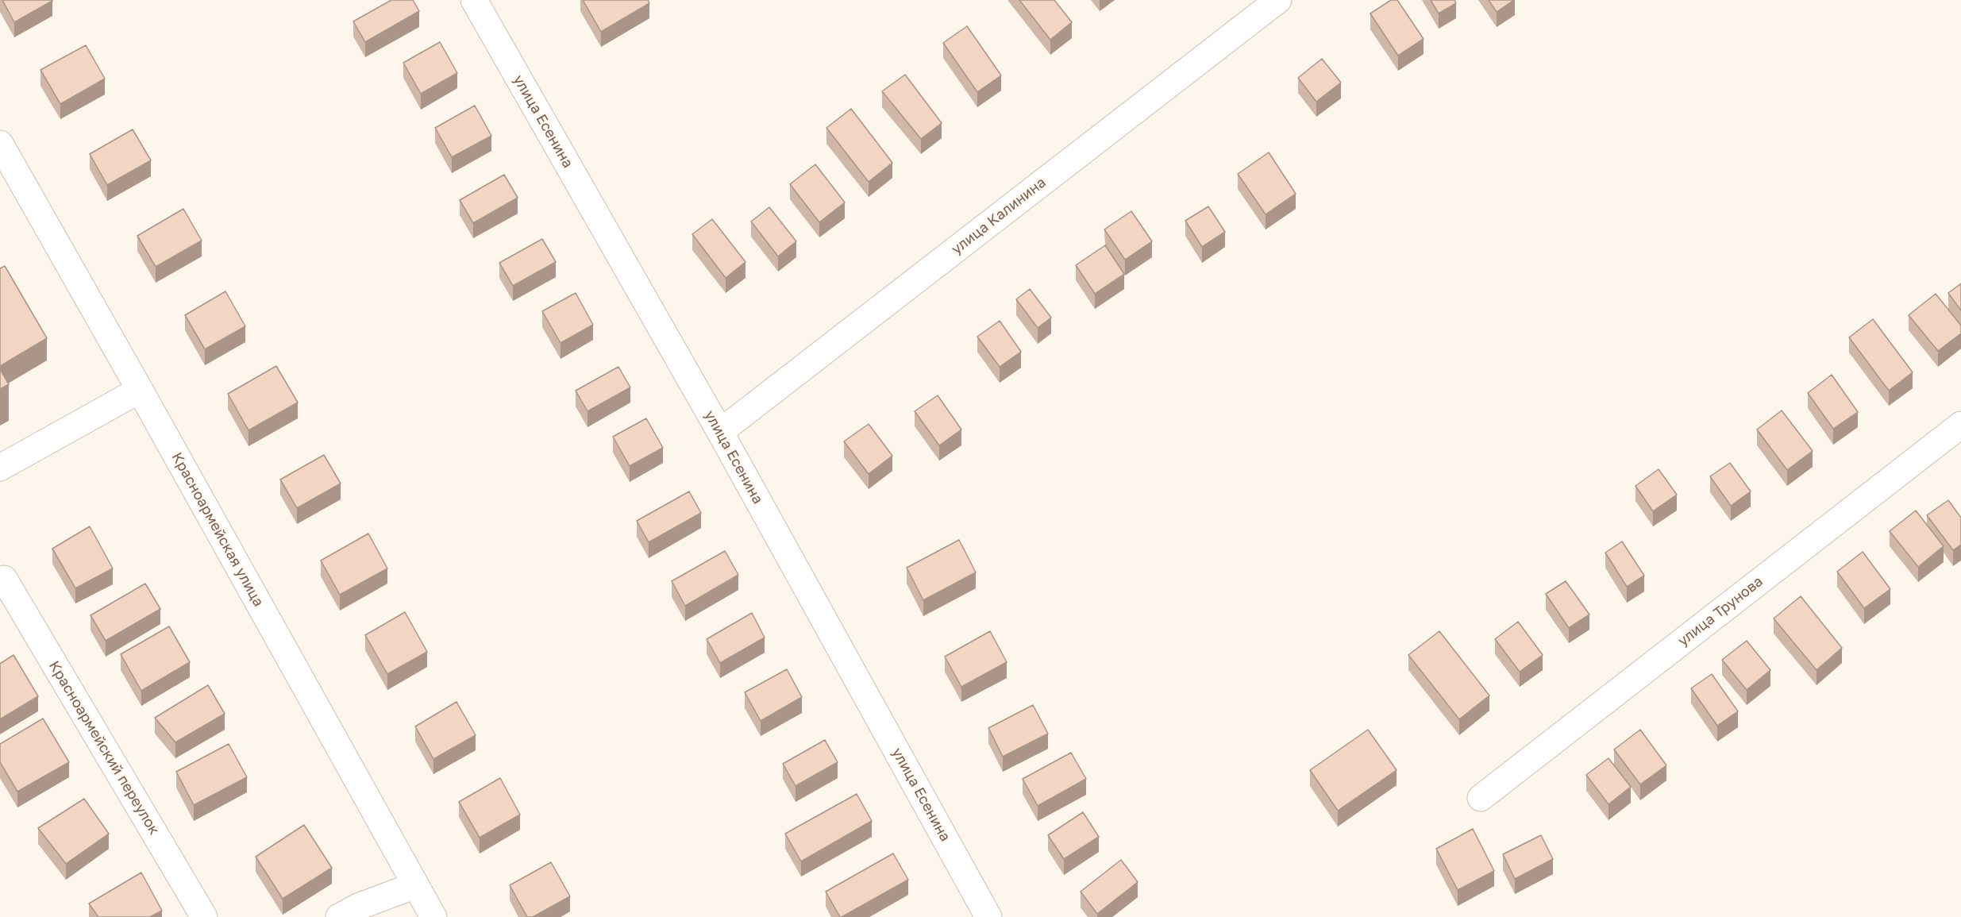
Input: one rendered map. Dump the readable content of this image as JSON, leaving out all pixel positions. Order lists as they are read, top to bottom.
{
  "streets": {
    "street": [
      "улица Есенина",
      "улица Калинина",
      "Красноармейская улица",
      "улица Трунова",
      "Красноармейский переулок"
    ]
  },
  "crossings": [
    ["улица Есенина", "улица Калинина"]
  ]
}
